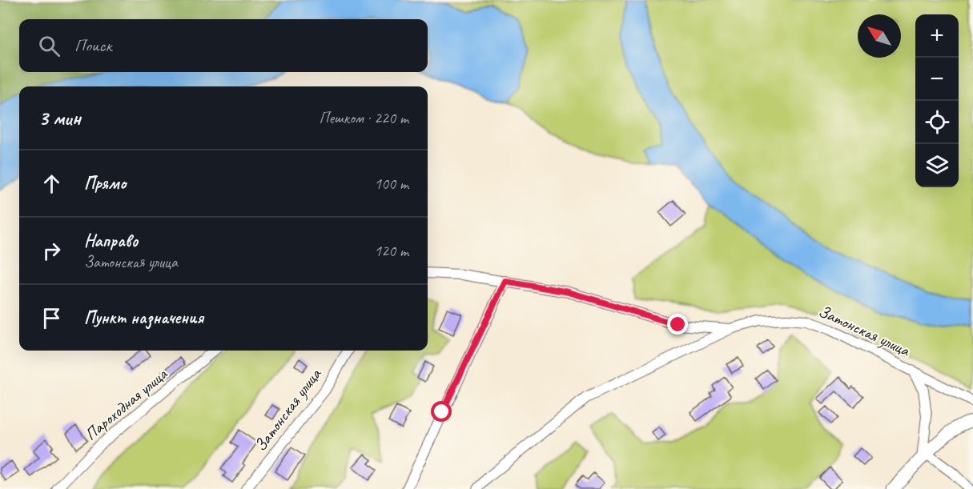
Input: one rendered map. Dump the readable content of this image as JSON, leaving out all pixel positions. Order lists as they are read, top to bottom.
{
  "streets": {
    "street": ["Затонская улица", "Пароходная улица"]
  },
  "north": "top left",
  "page": {
    "map_buttons": ["+", "−"],
    "search": "Поиск",
    "heading": ["3 мин", "Пешком · 220 m"],
    "list": [
      ["Прямо", "100 m"],
      ["Направо", "Затонская улица", "120 m"],
      "Пункт назначения"
    ]
  }
}
